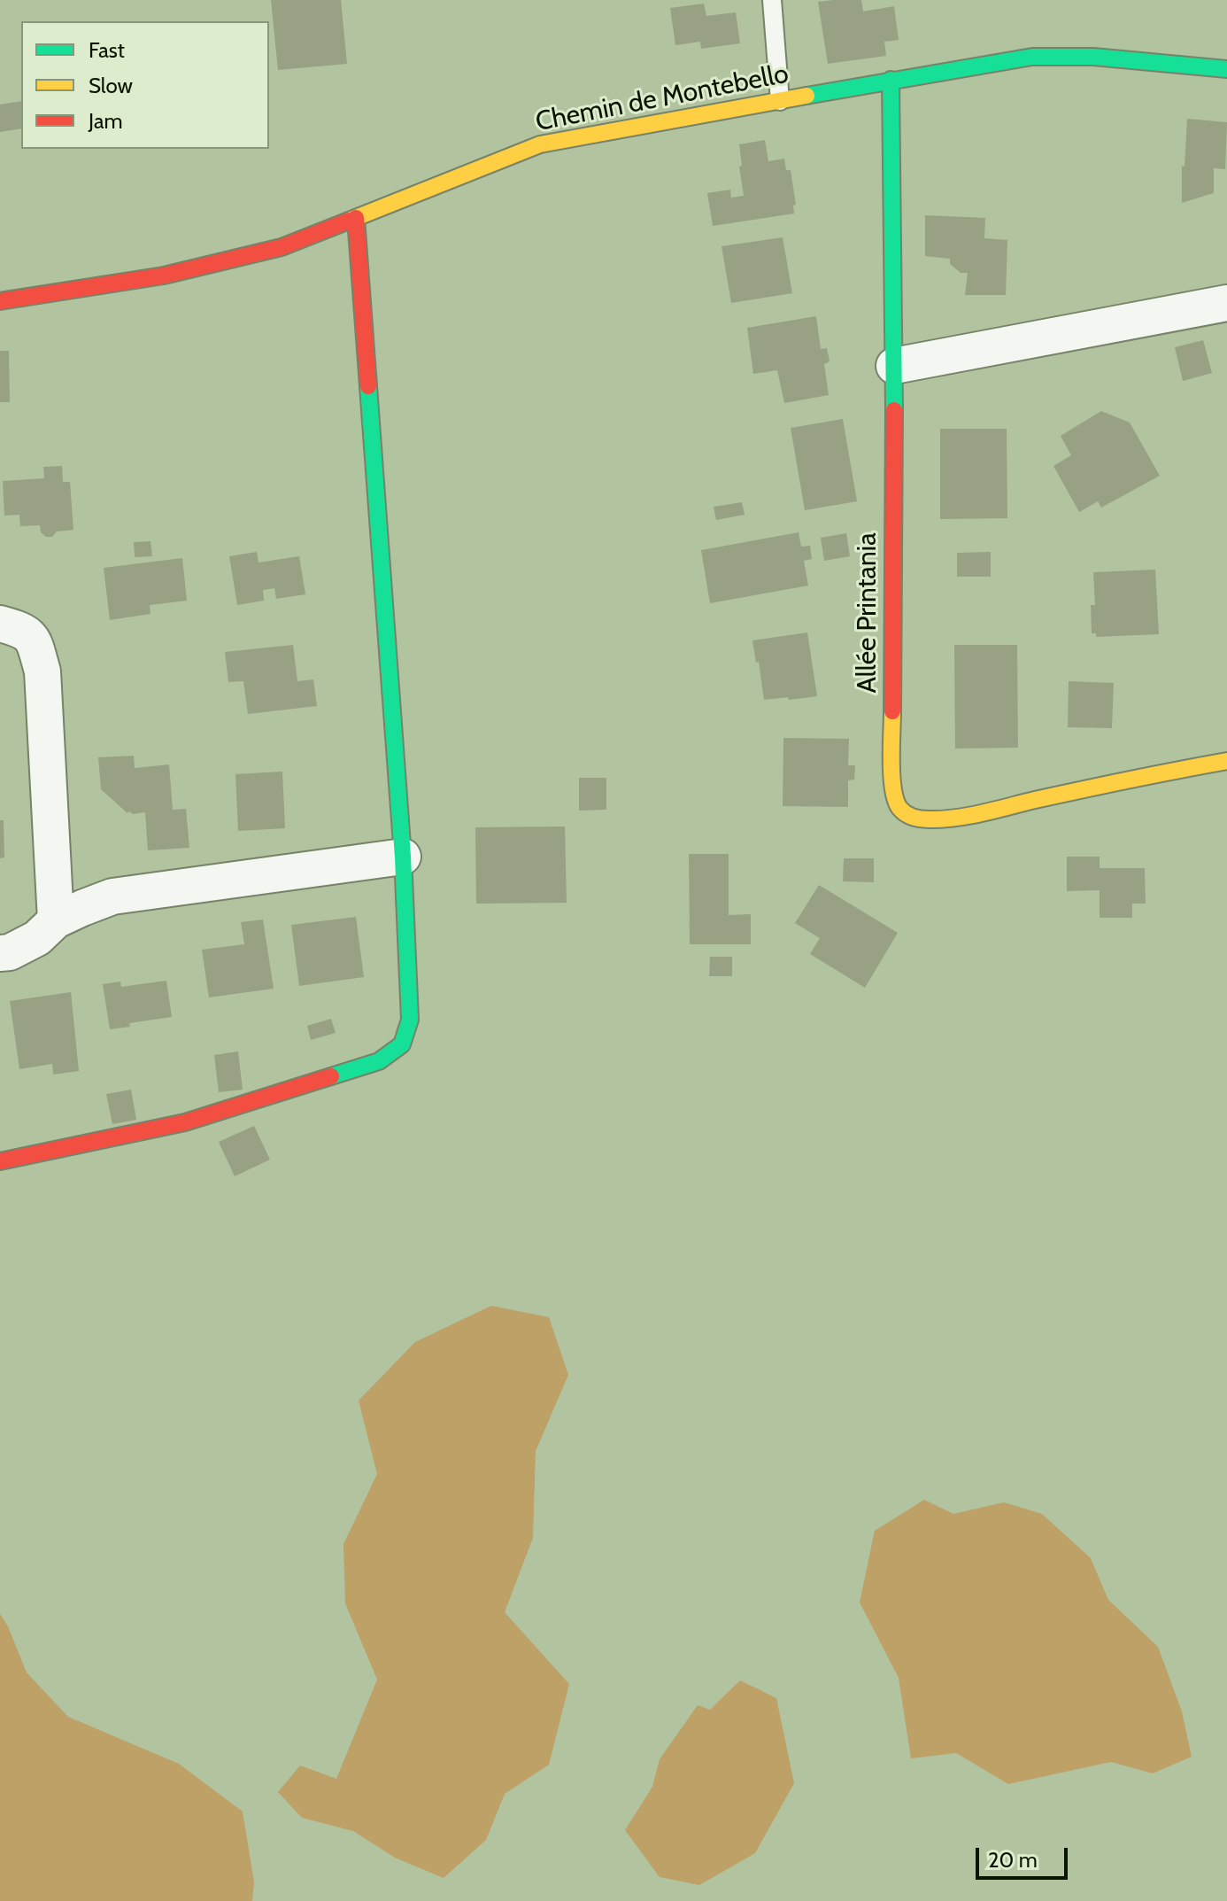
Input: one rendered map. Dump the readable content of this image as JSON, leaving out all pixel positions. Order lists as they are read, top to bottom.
{
  "streets": {
    "street": ["Chemin de Montebello", "Allée Printania"]
  },
  "crossings": [
    ["Chemin de Montebello", "Allée Printania"]
  ],
  "legend": ["Fast", "Slow", "Jam"],
  "scale_bar": "20 m"
}
